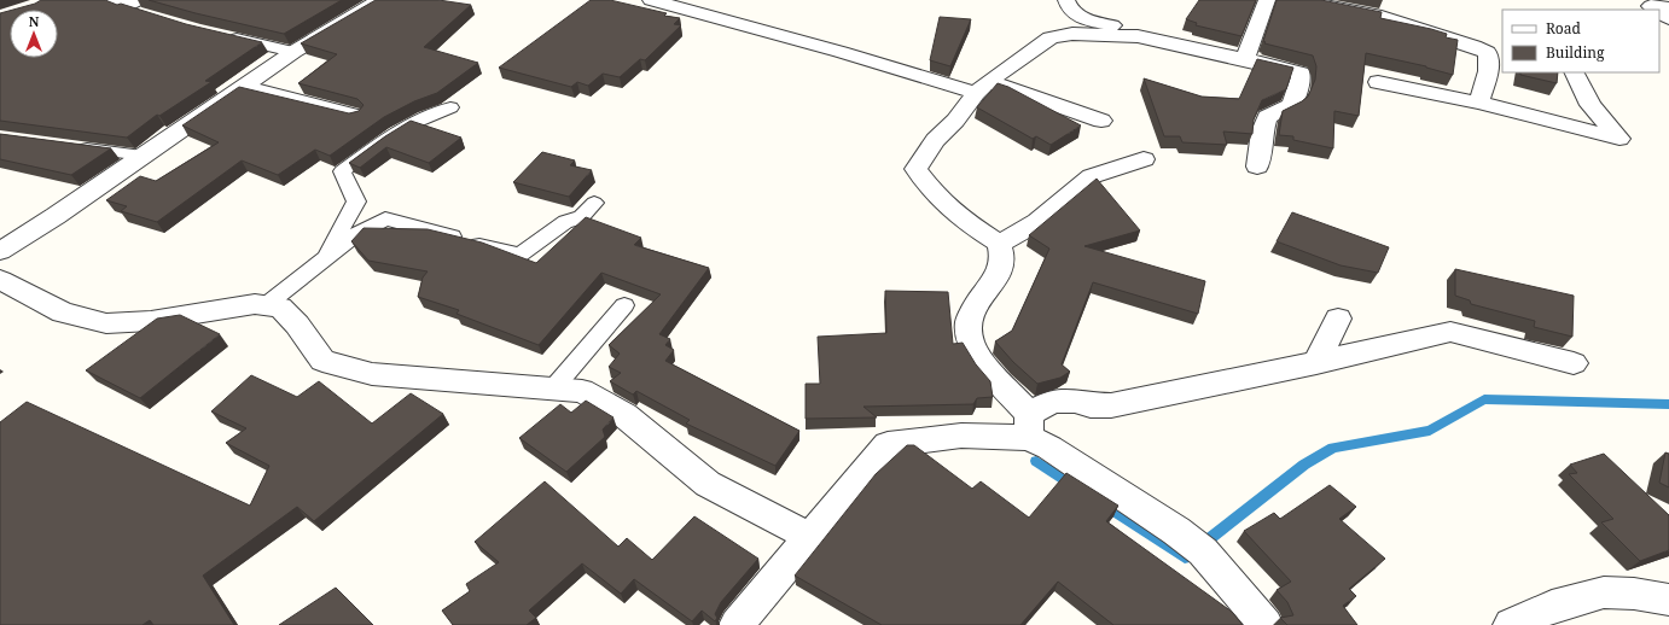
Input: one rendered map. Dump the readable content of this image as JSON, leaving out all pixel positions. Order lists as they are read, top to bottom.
{
  "legend": ["Road", "Building"],
  "north": "top"
}
